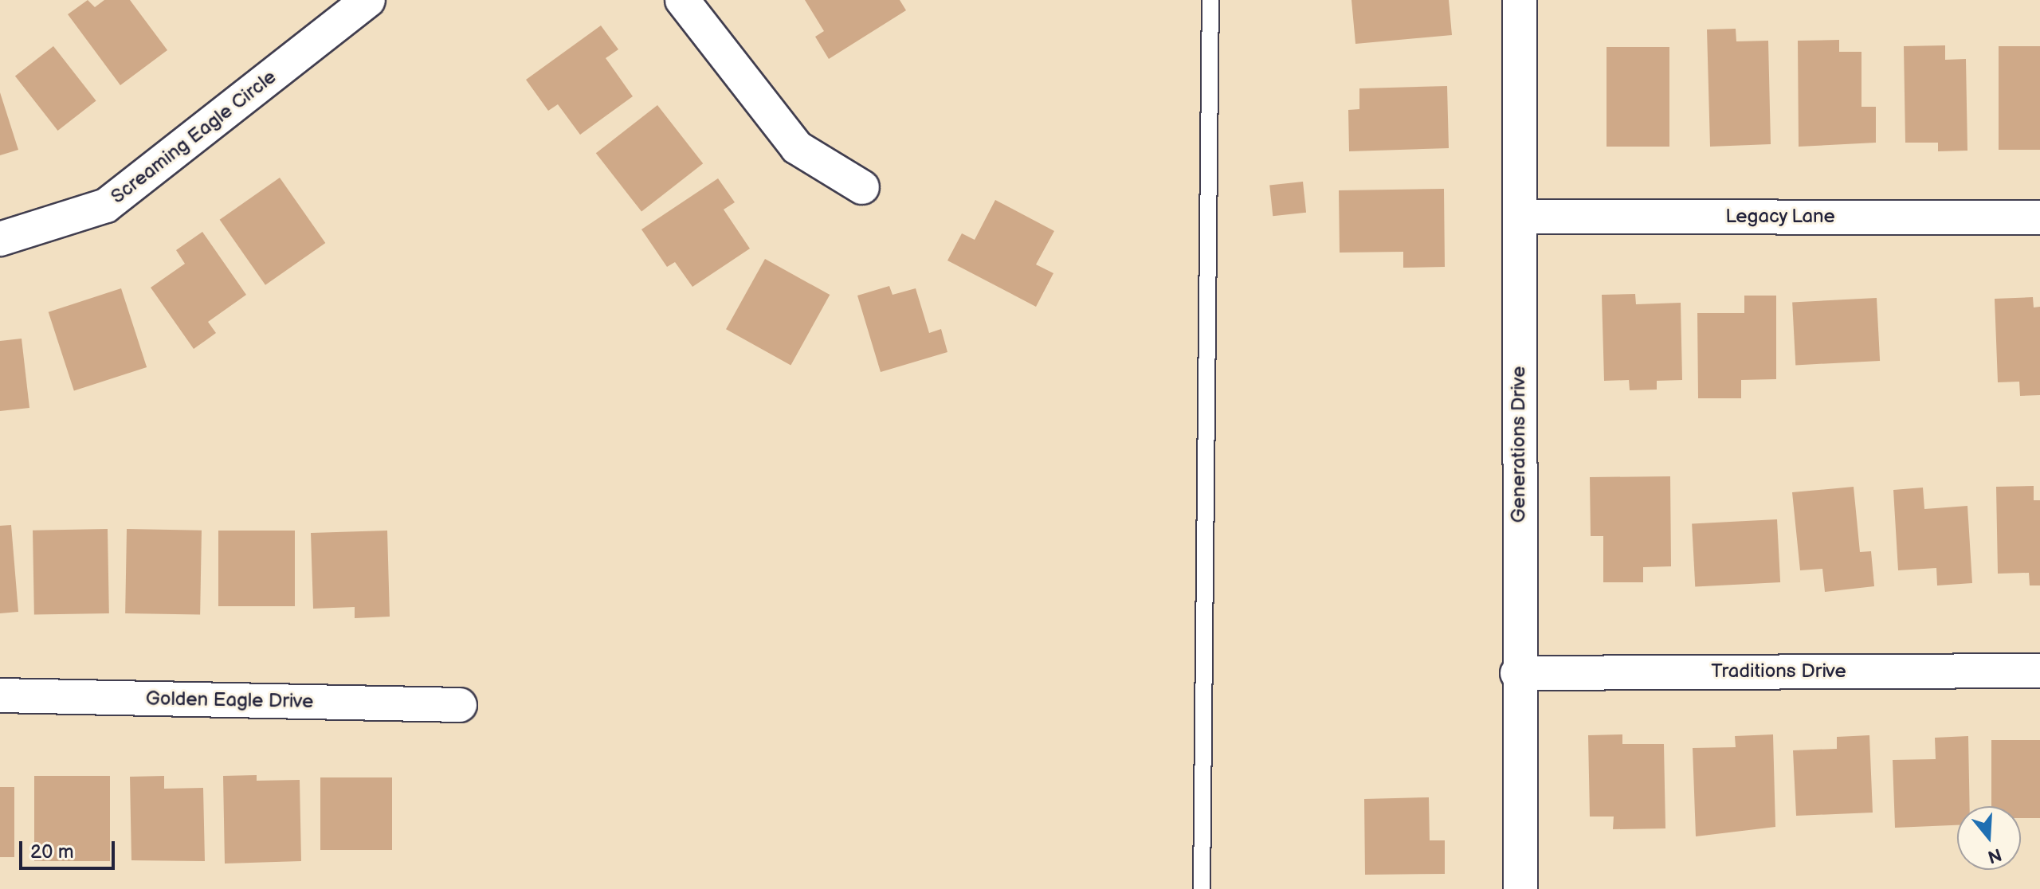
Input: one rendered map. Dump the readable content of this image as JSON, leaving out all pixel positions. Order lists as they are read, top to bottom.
{
  "streets": {
    "street": [
      "Screaming Eagle Circle",
      "Legacy Lane",
      "Generations Drive",
      "Traditions Drive",
      "Golden Eagle Drive"
    ]
  },
  "crossings": [
    ["Legacy Lane", "Generations Drive"],
    ["Generations Drive", "Traditions Drive"]
  ],
  "scale_bar": "20 m",
  "north": "bottom"
}
